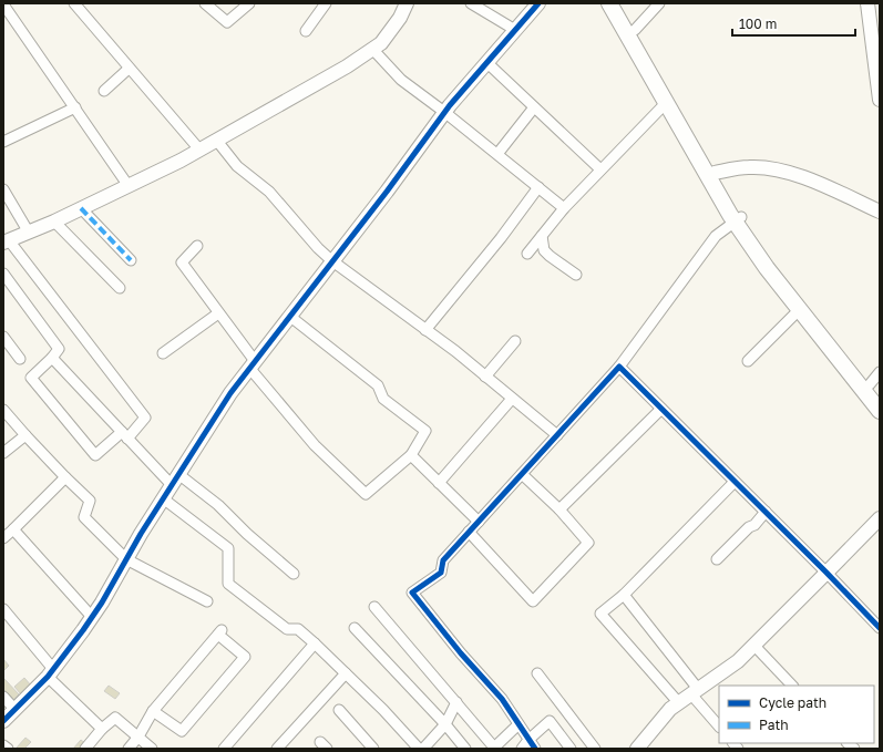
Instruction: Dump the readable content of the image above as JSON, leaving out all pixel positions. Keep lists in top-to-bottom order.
{
  "legend": ["Cycle path", "Path"],
  "scale_bar": "100 m"
}
